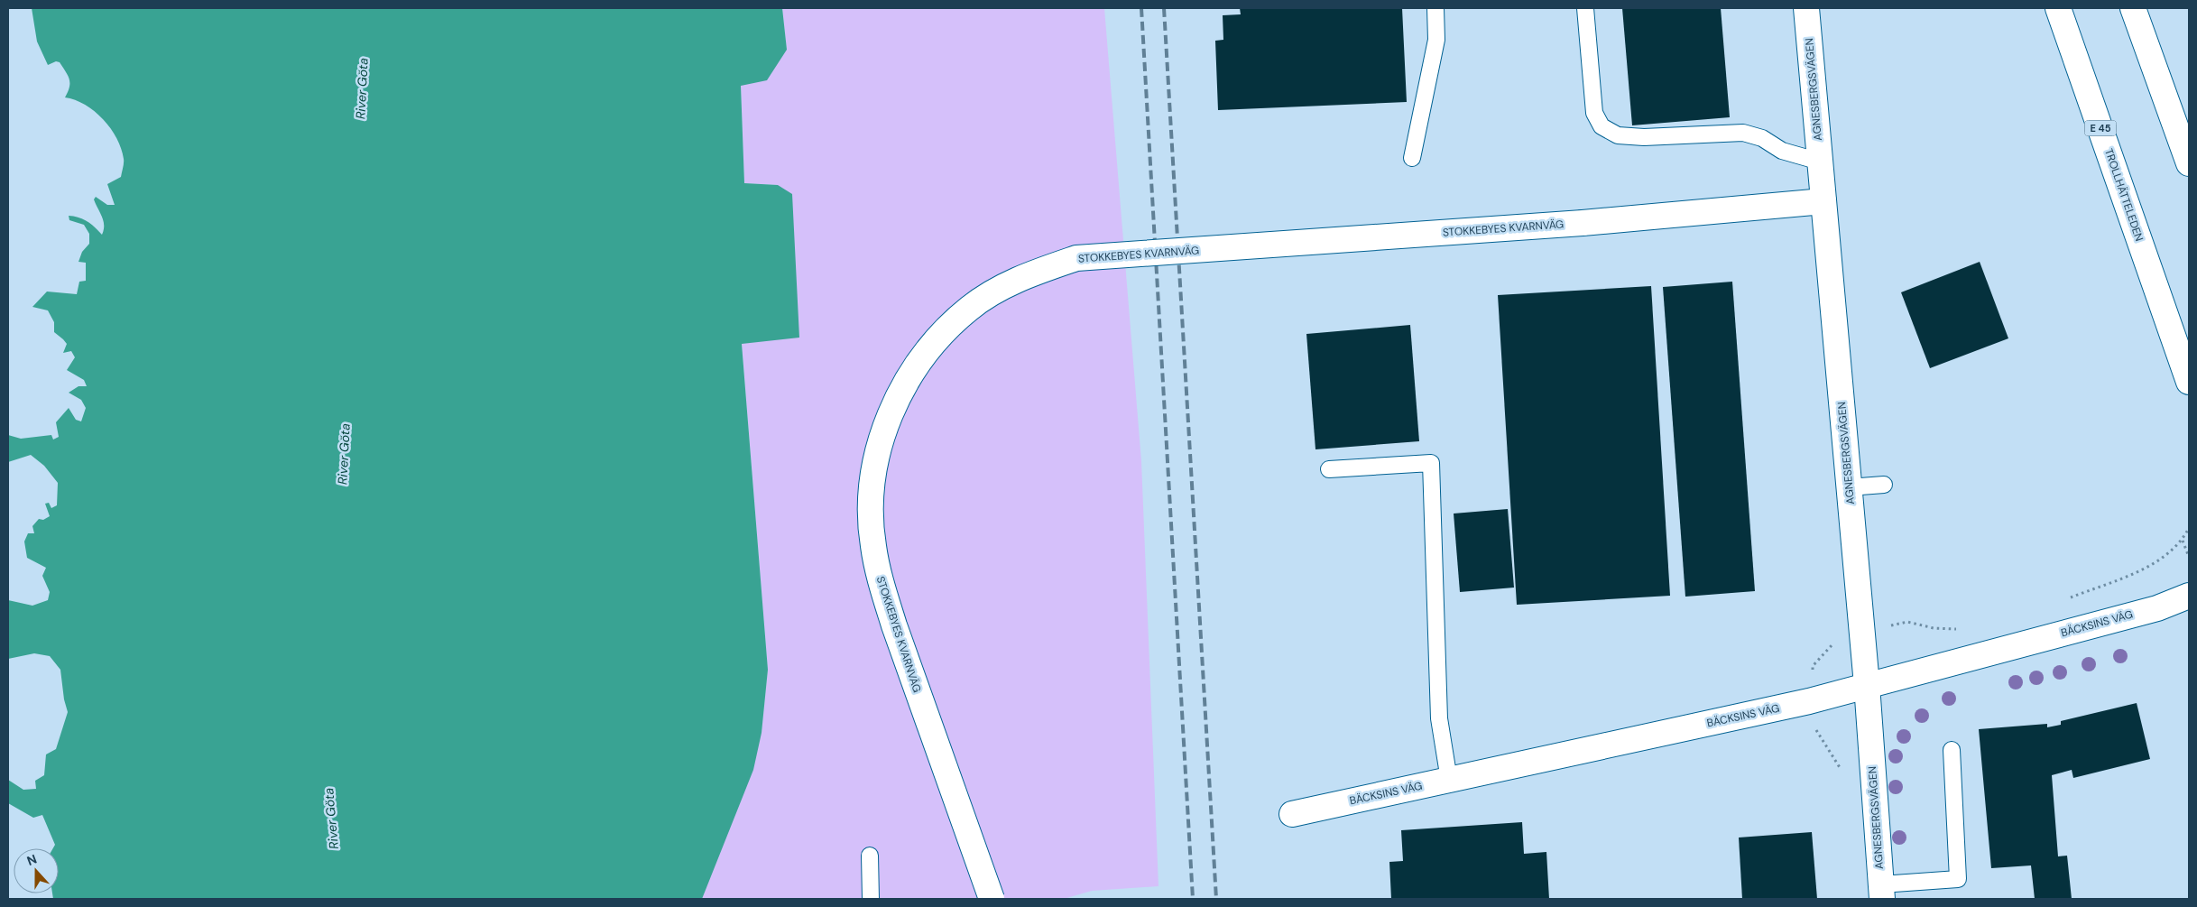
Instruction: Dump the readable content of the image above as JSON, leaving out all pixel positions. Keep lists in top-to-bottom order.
{
  "streets": {
    "main road": [
      "AGNESBERGSVÄGEN",
      "E 45",
      "TROLLHÄTTELEDEN",
      "STOKKEBYES KVARNVÄG",
      "BÄCKSINS VÄG"
    ]
  },
  "crossings": [
    ["AGNESBERGSVÄGEN", "STOKKEBYES KVARNVÄG"],
    ["AGNESBERGSVÄGEN", "BÄCKSINS VÄG"]
  ],
  "water": ["River Göta"],
  "north": "top"
}
